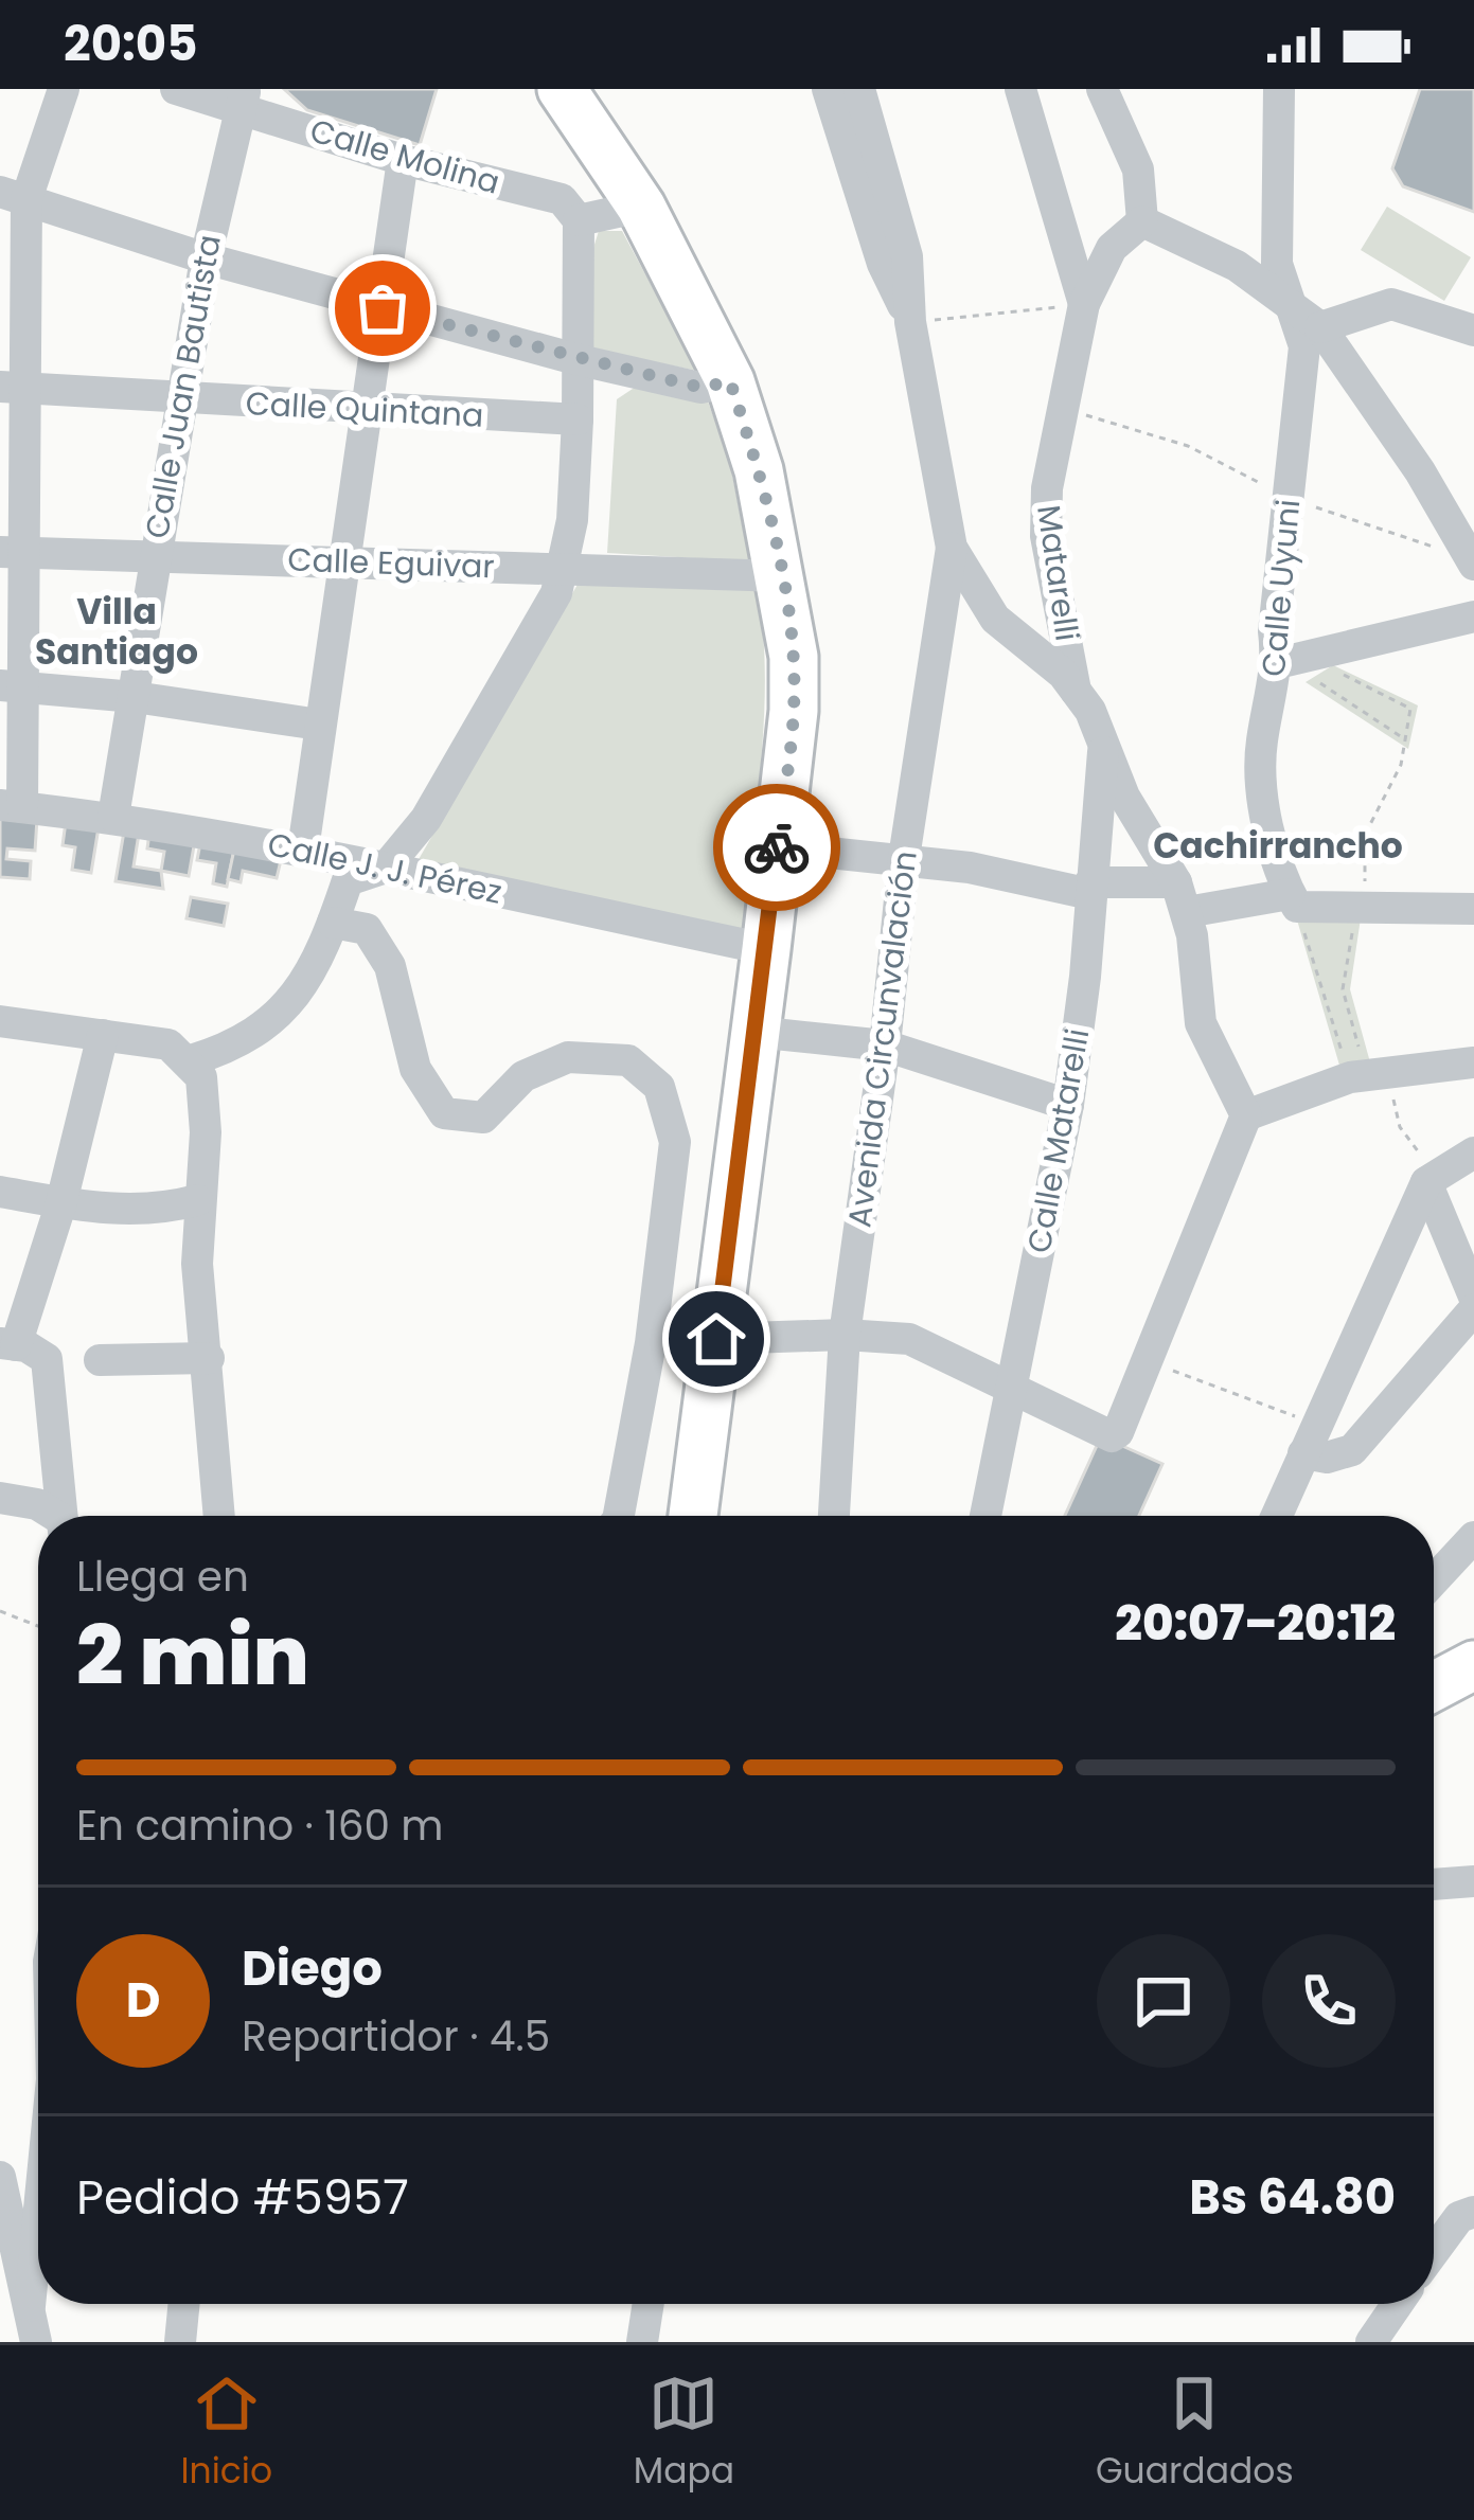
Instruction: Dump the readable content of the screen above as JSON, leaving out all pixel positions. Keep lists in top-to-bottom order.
{
  "streets": {
    "street": [
      "Calle Molina",
      "Calle Juan Bautista",
      "Calle Quintana",
      "Calle Eguivar",
      "Matarelli",
      "Calle Uyuni",
      "Calle J. J. Pérez",
      "Avenida Circunvalación",
      "Calle Matarelli"
    ]
  },
  "crossings": [
    ["Calle Molina", "Calle Juan Bautista"],
    ["Calle Juan Bautista", "Calle Quintana"],
    ["Calle Juan Bautista", "Calle Eguivar"],
    ["Calle Juan Bautista", "Calle J. J. Pérez"]
  ],
  "districts": ["Villa Santiago", "Cachirrancho"],
  "page": {
    "status": "20:05",
    "heading": ["2 min", "Llega en", "20:07–20:12"],
    "panel": [
      "Diego",
      "Repartidor · 4.5",
      "Pedido #5957",
      "Bs 64.80"
    ],
    "bar": "En camino · 160 m",
    "round": "D",
    "tabs": ["Inicio", "Mapa", "Guardados"]
  }
}
